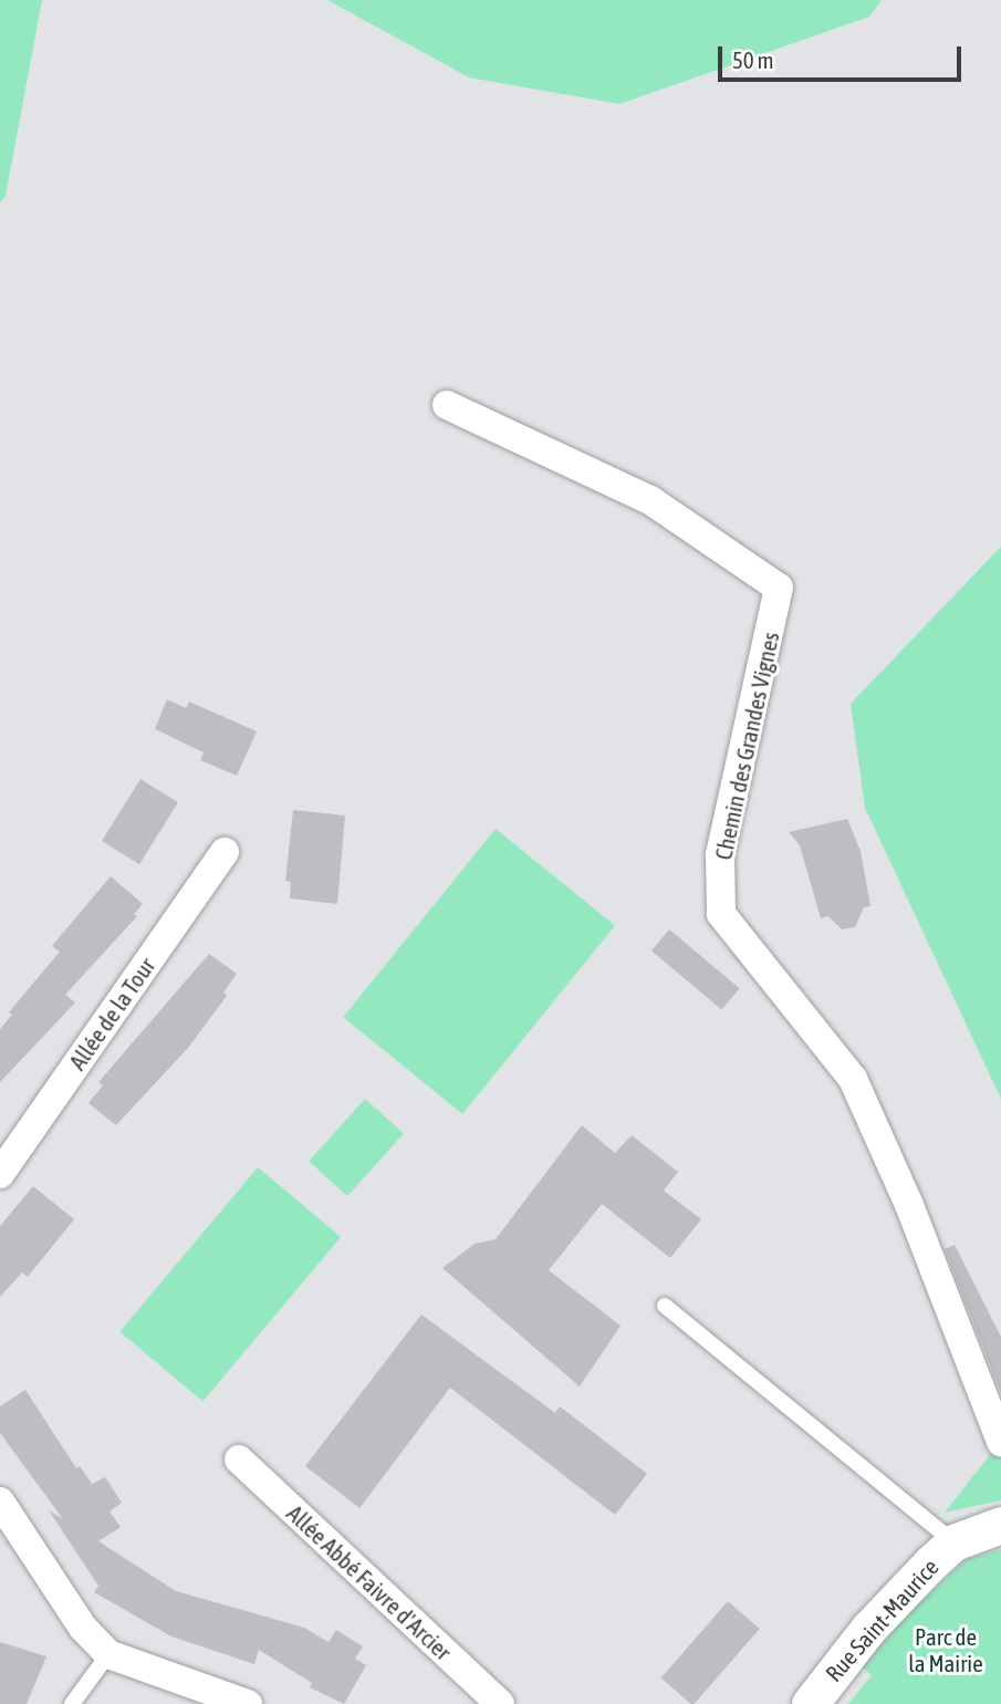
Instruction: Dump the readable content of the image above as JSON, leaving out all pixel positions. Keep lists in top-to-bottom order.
{
  "streets": {
    "street": [
      "Chemin des Grandes Vignes",
      "Allée de la Tour",
      "Allée Abbé Faivre d'Arcier",
      "Rue Saint-Maurice"
    ]
  },
  "parks": ["Parc de la Mairie"],
  "scale_bar": "50 m"
}
